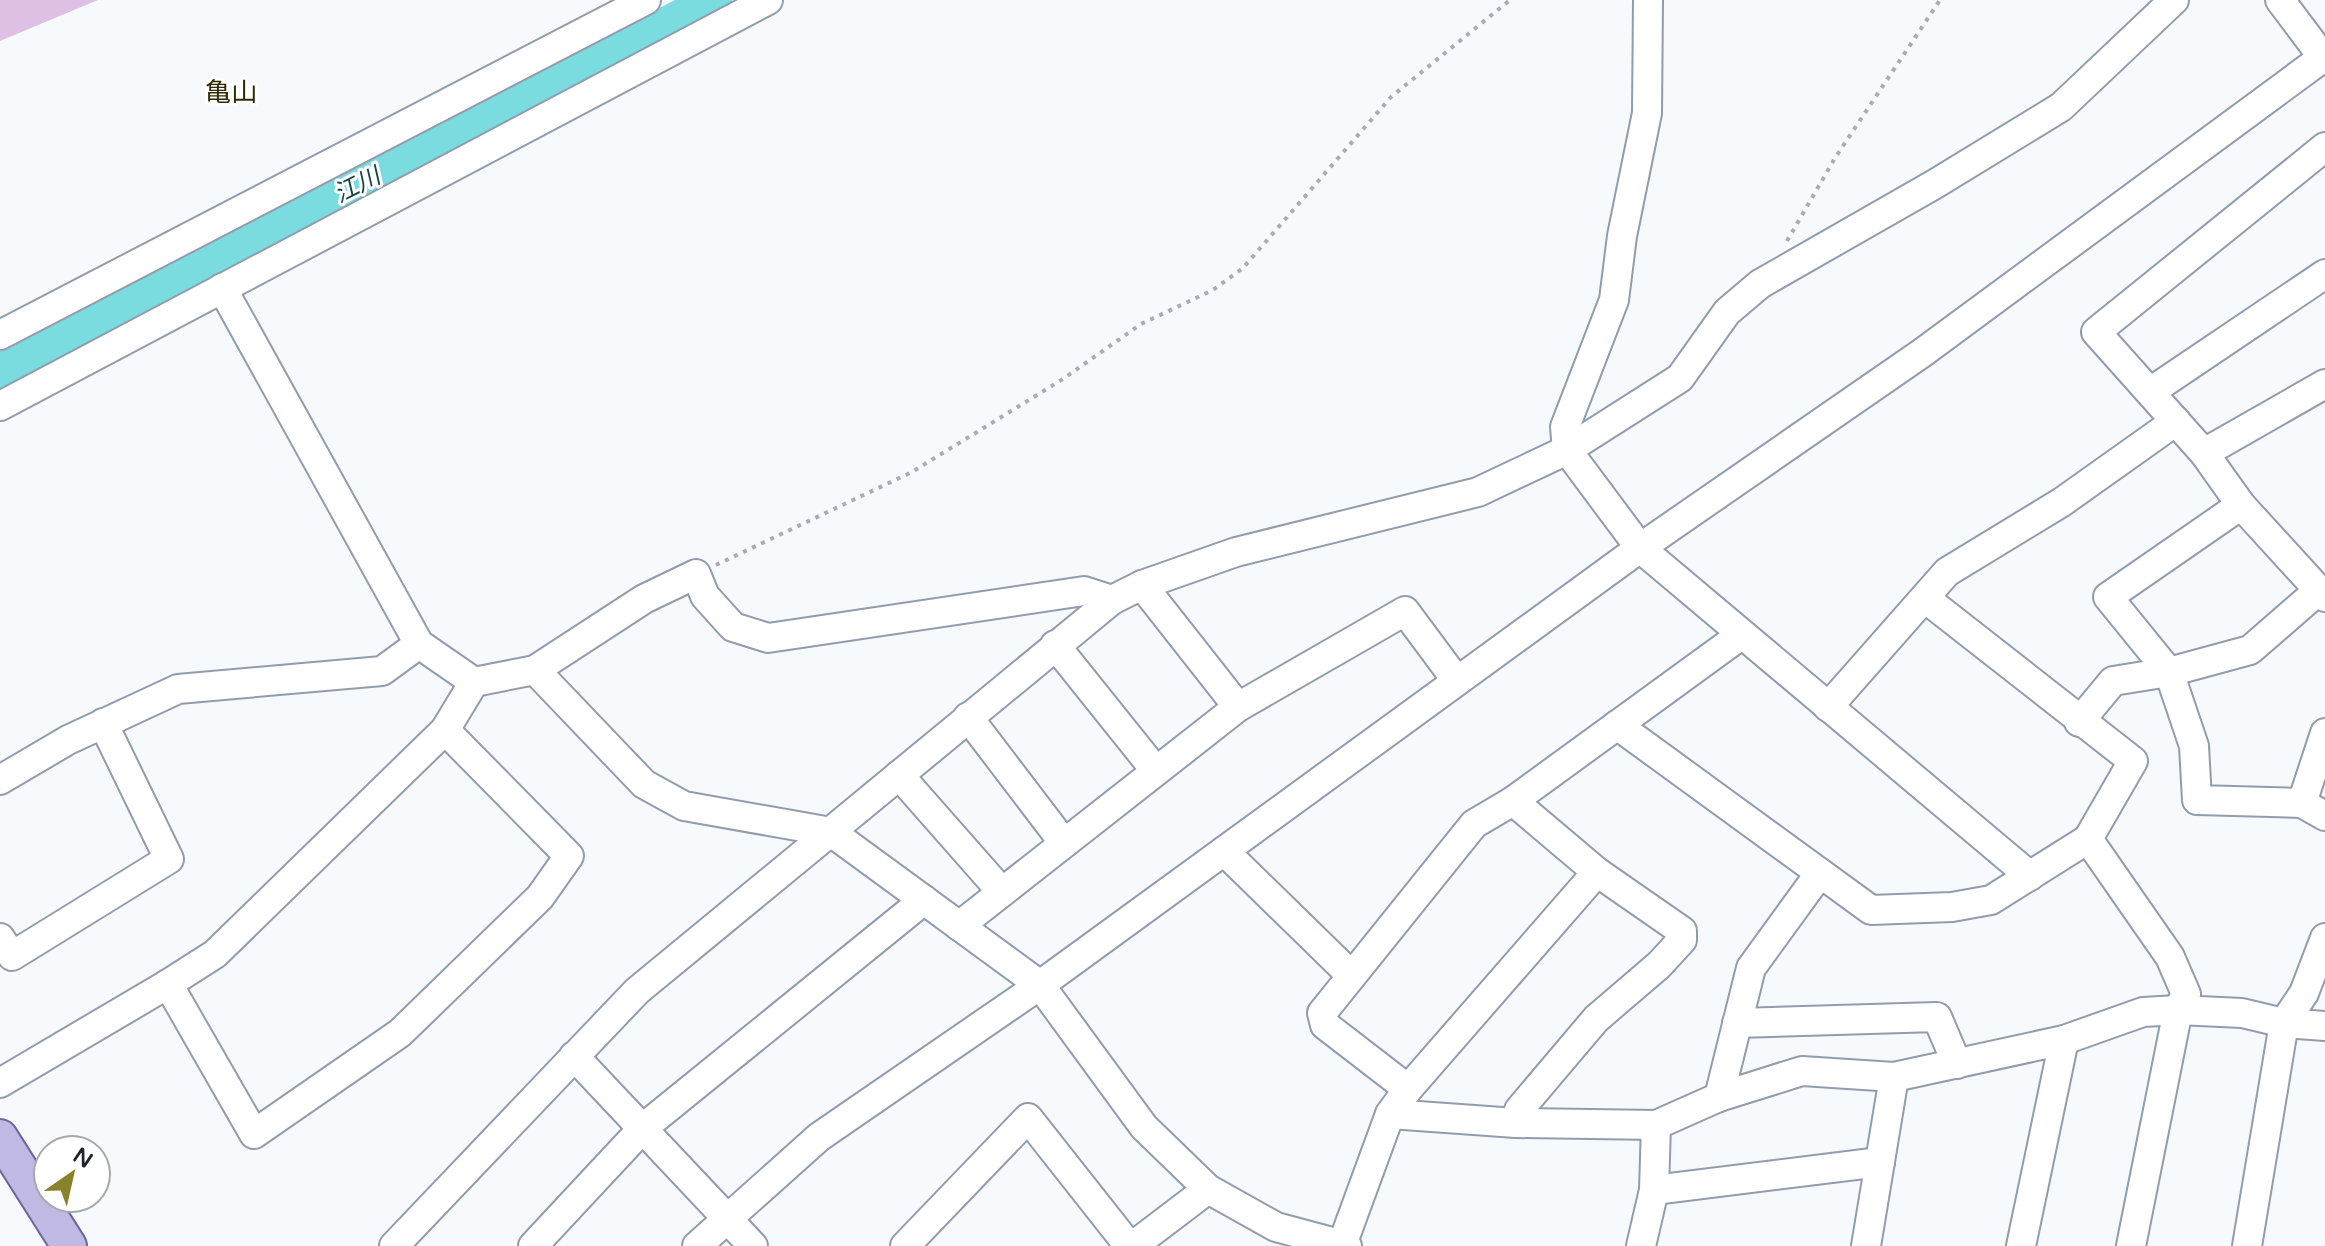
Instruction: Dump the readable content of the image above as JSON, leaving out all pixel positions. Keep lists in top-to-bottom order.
{
  "districts": ["亀山"],
  "water": ["江川"],
  "north": "top right"
}
